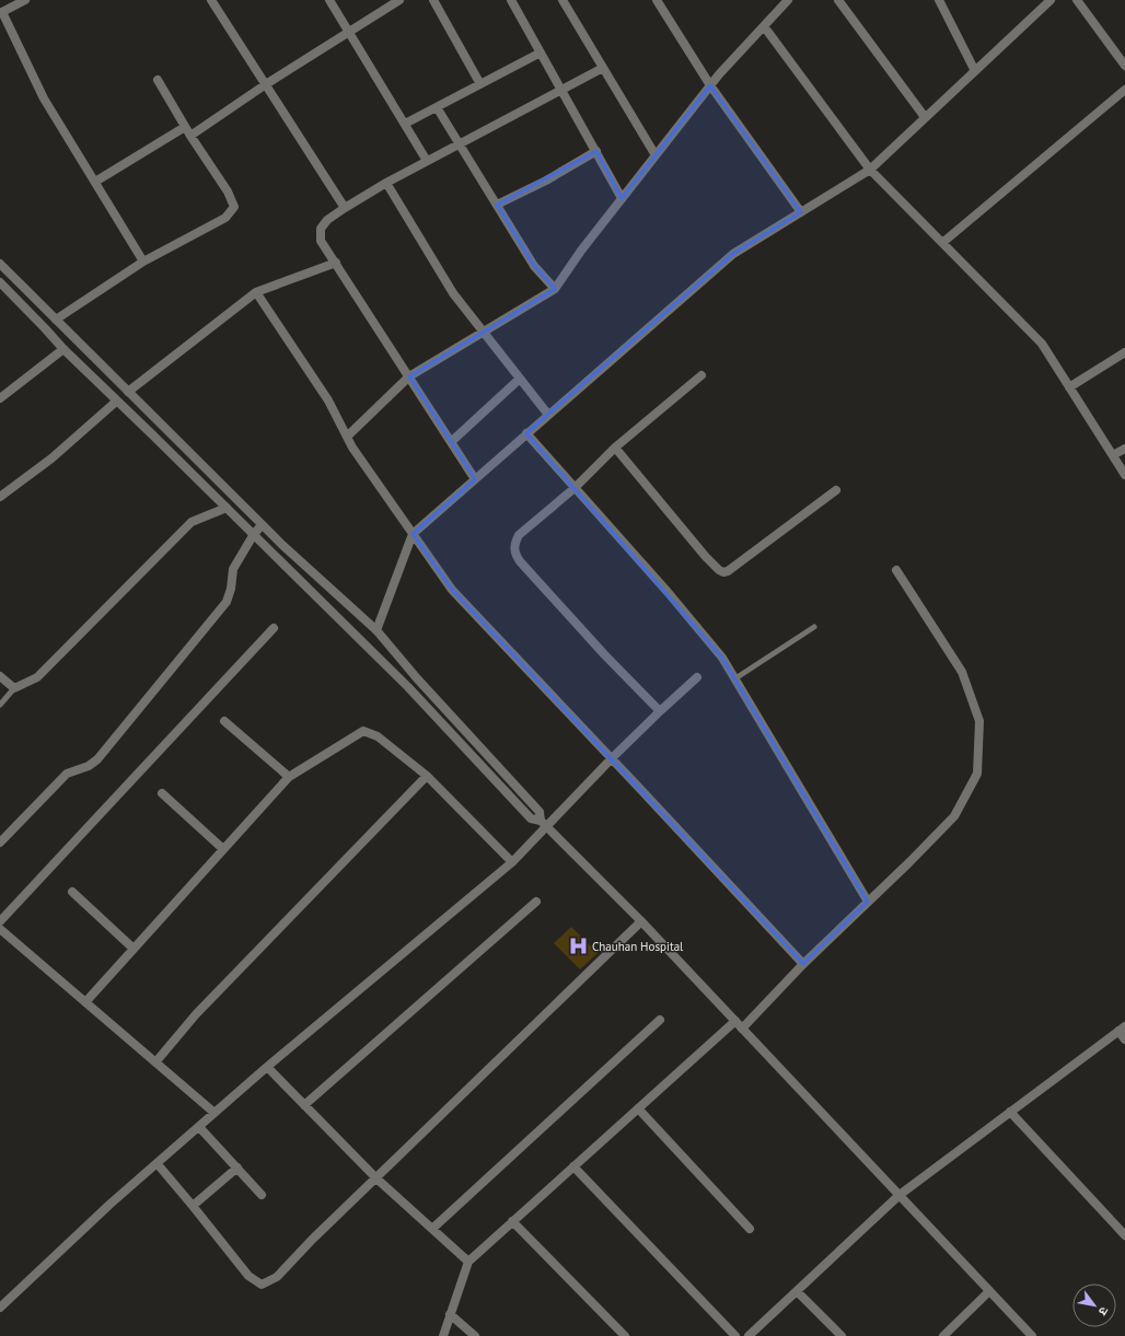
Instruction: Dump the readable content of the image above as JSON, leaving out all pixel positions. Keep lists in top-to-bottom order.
{
  "places": {
    "hospital": ["Chauhan Hospital"]
  },
  "north": "bottom right"
}
